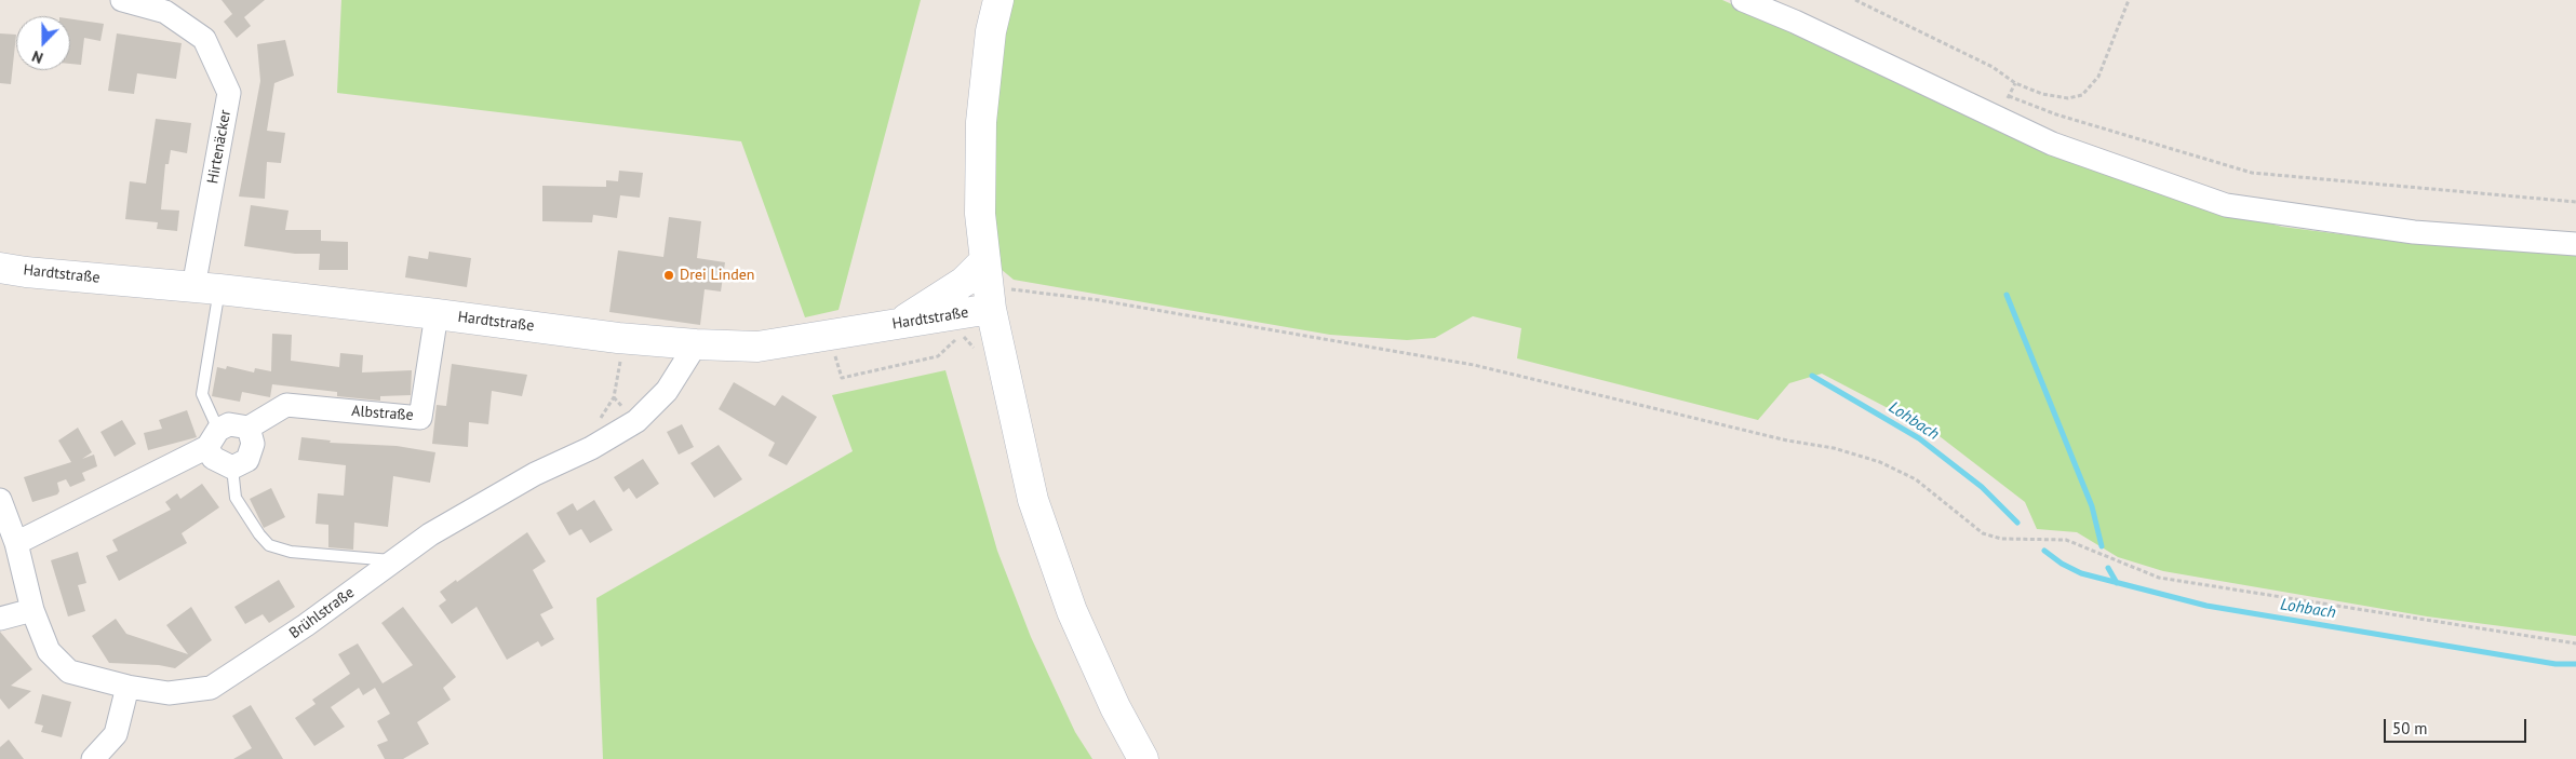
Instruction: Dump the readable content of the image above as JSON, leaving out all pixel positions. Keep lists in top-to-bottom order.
{
  "streets": {
    "street": [
      "Hirtenäcker",
      "Hardtstraße",
      "Albstraße",
      "Brühlstraße"
    ]
  },
  "crossings": [
    ["Hirtenäcker", "Hardtstraße"],
    ["Hardtstraße", "Albstraße"],
    ["Hardtstraße", "Brühlstraße"]
  ],
  "water": ["Lohbach"],
  "places": ["Drei Linden"],
  "scale_bar": "50 m",
  "north": "bottom"
}
